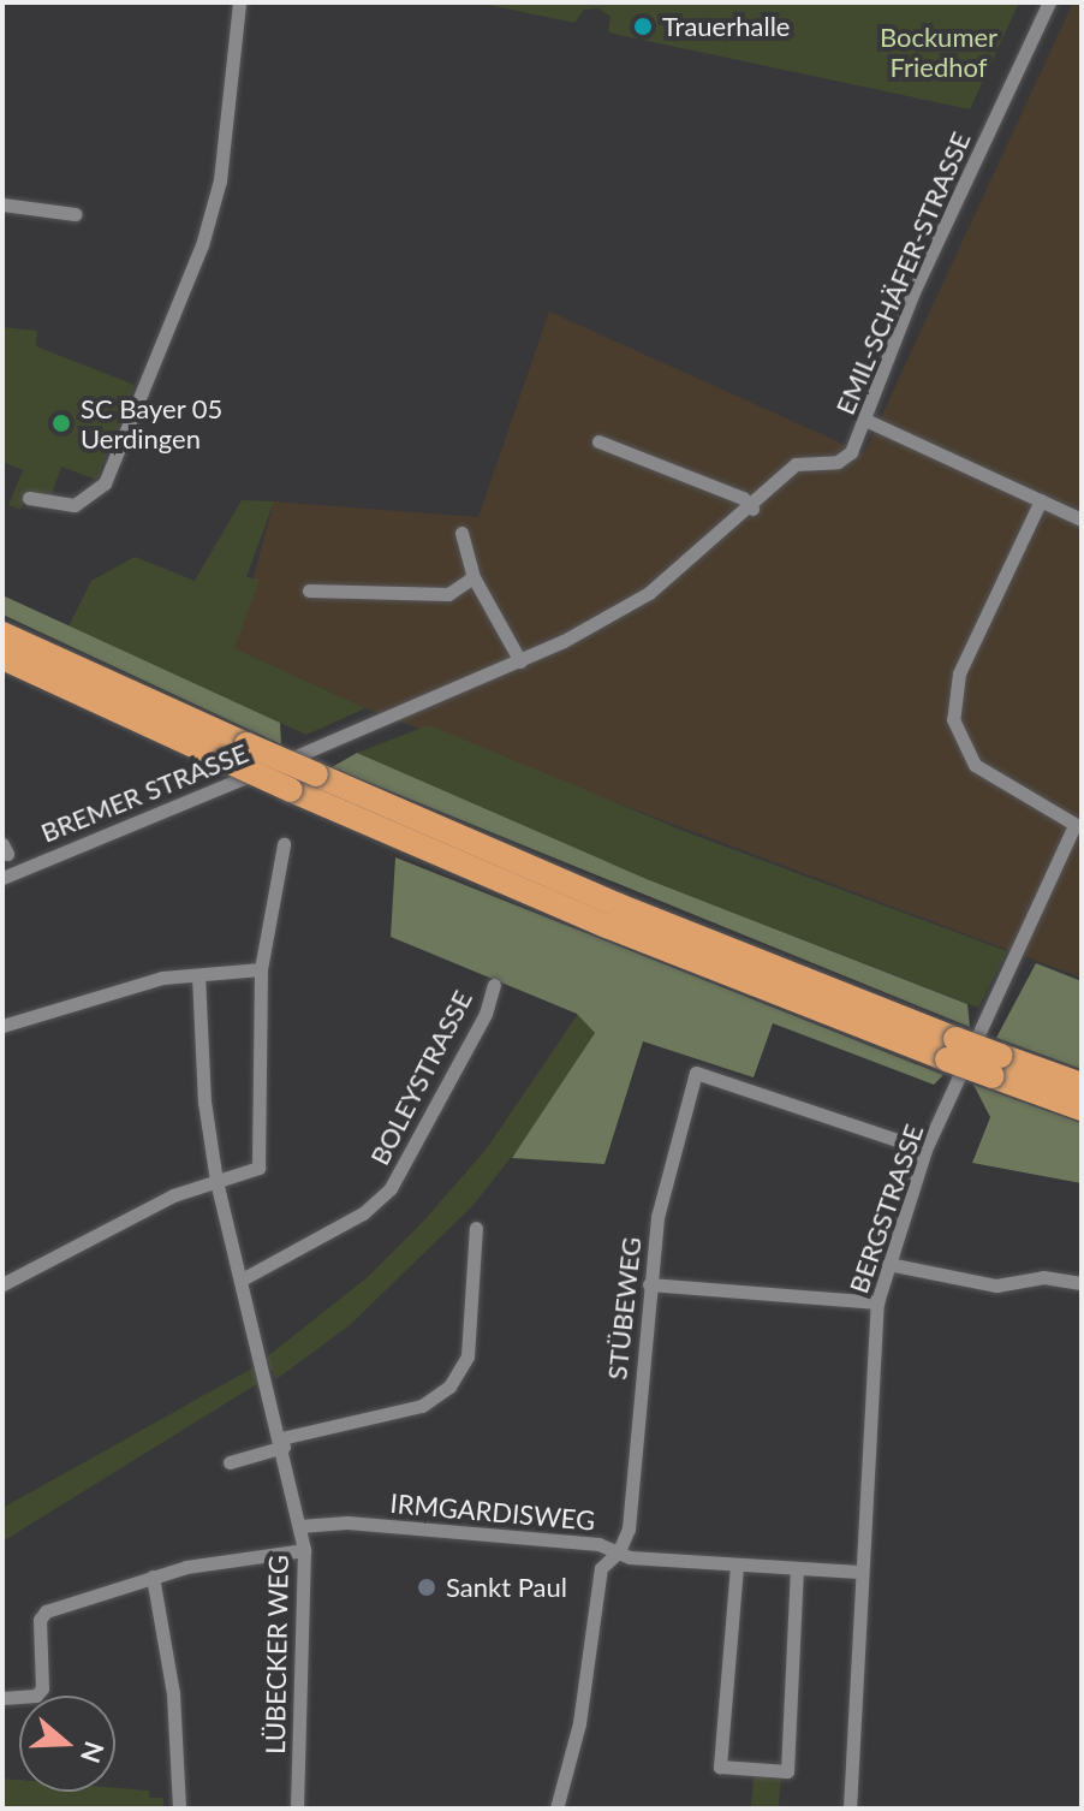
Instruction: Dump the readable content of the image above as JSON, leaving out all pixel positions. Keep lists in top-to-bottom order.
{
  "streets": {
    "street": [
      "EMIL-SCHÄFER-STRASSE",
      "BREMER STRASSE",
      "BOLEYSTRASSE",
      "BERGSTRASSE",
      "STÜBEWEG",
      "IRMGARDISWEG",
      "LÜBECKER WEG"
    ]
  },
  "crossings": [
    ["EMIL-SCHÄFER-STRASSE", "BREMER STRASSE"],
    ["BOLEYSTRASSE", "LÜBECKER WEG"],
    ["BERGSTRASSE", "STÜBEWEG"],
    ["BERGSTRASSE", "IRMGARDISWEG"],
    ["STÜBEWEG", "IRMGARDISWEG"],
    ["IRMGARDISWEG", "LÜBECKER WEG"]
  ],
  "parks": ["Bockumer Friedhof"],
  "places": ["Trauerhalle", "SC Bayer 05 Uerdingen", "Sankt Paul"],
  "north": "right"
}
